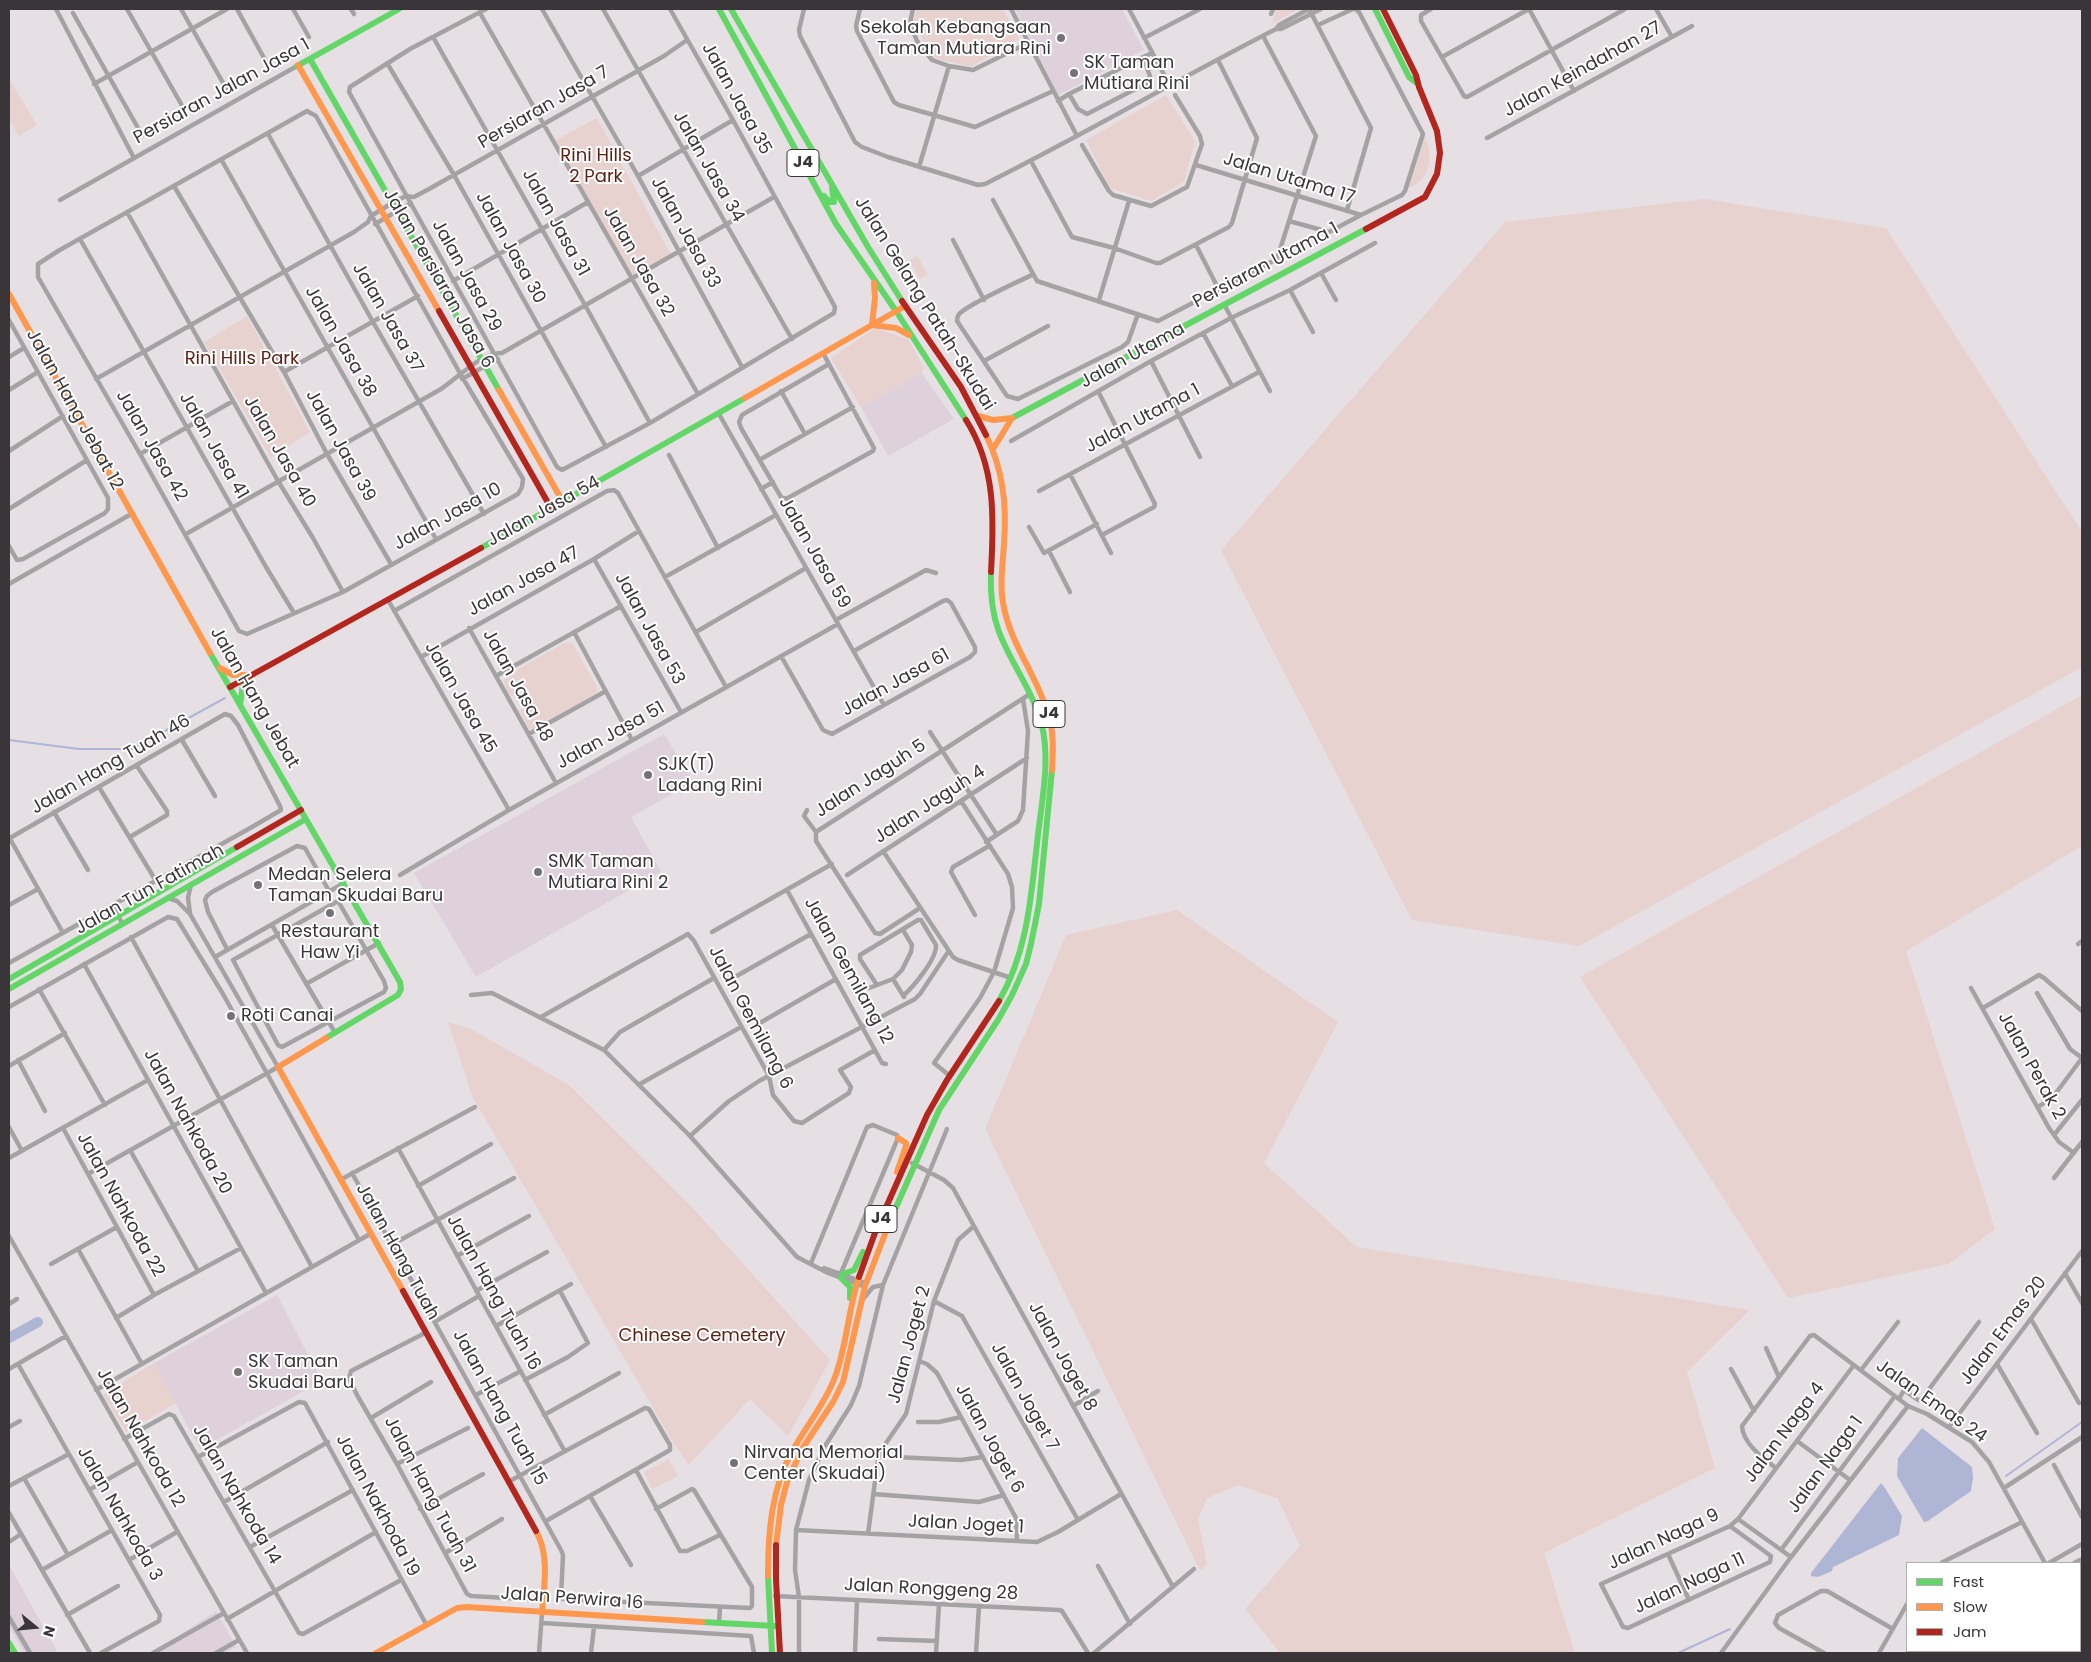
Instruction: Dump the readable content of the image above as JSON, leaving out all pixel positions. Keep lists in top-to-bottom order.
{
  "streets": {
    "street": [
      "Jalan Keindahan 27",
      "Persiaran Jalan Jasa 1",
      "Jalan Jasa 35",
      "Persiaran Jasa 7",
      "J4",
      "Jalan Jasa 34",
      "Jalan Utama 17",
      "Jalan Jasa 31",
      "Jalan Jasa 33",
      "Jalan Jasa 30",
      "Jalan Jasa 32",
      "Persiaran Utama 1",
      "Jalan Jasa 29",
      "Jalan Persiaran Jasa 6",
      "Jalan Gelang Patah-Skudai",
      "Jalan Jasa 37",
      "Jalan Jasa 38",
      "Jalan Utama",
      "Jalan Hang Jebat 12",
      "Jalan Utama 1",
      "Jalan Jasa 42",
      "Jalan Jasa 41",
      "Jalan Jasa 39",
      "Jalan Jasa 40",
      "Jalan Jasa 54",
      "Jalan Jasa 10",
      "Jalan Jasa 59",
      "Jalan Jasa 47",
      "Jalan Jasa 53",
      "Jalan Jasa 61",
      "Jalan Jasa 48",
      "Jalan Hang Jebat",
      "Jalan Jasa 45",
      "Jalan Jasa 51",
      "Jalan Hang Tuah 46",
      "Jalan Jaguh 5",
      "Jalan Jaguh 4",
      "Jalan Tun Fatimah",
      "Jalan Gemilang 12",
      "Jalan Gemilang 6",
      "Jalan Perak 2",
      "Jalan Nahkoda 20",
      "Jalan Nahkoda 22",
      "Jalan Hang Tuah",
      "Jalan Hang Tuah 16",
      "Jalan Emas 20",
      "Jalan Joget 2",
      "Jalan Joget 8",
      "Jalan Joget 7",
      "Jalan Emas 24",
      "Jalan Hang Tuah 15",
      "Jalan Naga 4",
      "Jalan Nahkoda 12",
      "Jalan Joget 6",
      "Jalan Naga 1",
      "Jalan Nahkoda 14",
      "Jalan Hang Tuah 31",
      "Jalan Nakhoda 19",
      "Jalan Nahkoda 3",
      "Jalan Joget 1",
      "Jalan Naga 9",
      "Jalan Naga 11",
      "Jalan Ronggeng 28",
      "Jalan Perwira 16"
    ]
  },
  "crossings": [
    ["Persiaran Jalan Jasa 1", "Jalan Persiaran Jasa 6"],
    ["Jalan Jasa 35", "Persiaran Jasa 7"],
    ["Jalan Jasa 35", "Jalan Jasa 34"],
    ["Persiaran Jasa 7", "Jalan Jasa 34"],
    ["Persiaran Jasa 7", "Jalan Jasa 31"],
    ["Persiaran Jasa 7", "Jalan Jasa 33"],
    ["Persiaran Jasa 7", "Jalan Jasa 30"],
    ["Persiaran Jasa 7", "Jalan Jasa 32"],
    ["J4", "Jalan Gelang Patah-Skudai"],
    ["J4", "Jalan Joget 8"],
    ["J4", "Jalan Ronggeng 28"],
    ["J4", "Jalan Perwira 16"],
    ["Jalan Jasa 30", "Jalan Jasa 29"],
    ["Jalan Gelang Patah-Skudai", "Jalan Jaguh 5"],
    ["Jalan Jasa 37", "Jalan Jasa 42"],
    ["Jalan Jasa 37", "Jalan Jasa 10"],
    ["Jalan Jasa 38", "Jalan Jasa 42"],
    ["Jalan Jasa 38", "Jalan Jasa 10"],
    ["Jalan Jasa 42", "Jalan Jasa 41"],
    ["Jalan Jasa 42", "Jalan Jasa 39"],
    ["Jalan Jasa 42", "Jalan Jasa 40"],
    ["Jalan Jasa 42", "Jalan Jasa 10"],
    ["Jalan Jasa 39", "Jalan Jasa 10"],
    ["Jalan Jasa 54", "Jalan Jasa 47"],
    ["Jalan Jasa 54", "Jalan Jasa 45"],
    ["Jalan Jasa 54", "Jalan Jasa 51"],
    ["Jalan Jasa 59", "Jalan Jasa 61"],
    ["Jalan Jasa 59", "Jalan Jasa 51"],
    ["Jalan Jasa 47", "Jalan Jasa 53"],
    ["Jalan Jasa 47", "Jalan Jasa 48"],
    ["Jalan Jasa 47", "Jalan Jasa 45"],
    ["Jalan Jasa 53", "Jalan Jasa 51"],
    ["Jalan Jasa 61", "Jalan Jasa 51"],
    ["Jalan Jasa 48", "Jalan Jasa 51"],
    ["Jalan Hang Jebat", "Jalan Tun Fatimah"],
    ["Jalan Hang Jebat", "Jalan Hang Tuah"],
    ["Jalan Jasa 45", "Jalan Jasa 51"],
    ["Jalan Tun Fatimah", "Jalan Hang Tuah"],
    ["Jalan Gemilang 12", "Jalan Gemilang 6"],
    ["Jalan Hang Tuah", "Jalan Hang Tuah 31"],
    ["Jalan Hang Tuah", "Jalan Perwira 16"],
    ["Jalan Emas 20", "Jalan Emas 24"],
    ["Jalan Joget 2", "Jalan Joget 8"],
    ["Jalan Joget 2", "Jalan Joget 7"],
    ["Jalan Joget 2", "Jalan Joget 6"],
    ["Jalan Joget 2", "Jalan Joget 1"],
    ["Jalan Joget 8", "Jalan Joget 1"],
    ["Jalan Joget 7", "Jalan Joget 1"],
    ["Jalan Emas 24", "Jalan Naga 4"],
    ["Jalan Emas 24", "Jalan Naga 1"],
    ["Jalan Naga 4", "Jalan Naga 9"],
    ["Jalan Nahkoda 12", "Jalan Nahkoda 14"],
    ["Jalan Joget 6", "Jalan Joget 1"],
    ["Jalan Nahkoda 14", "Jalan Nakhoda 19"],
    ["Jalan Nakhoda 19", "Jalan Perwira 16"],
    ["Jalan Naga 9", "Jalan Naga 11"]
  ],
  "parks": ["Rini Hills 2 Park", "Rini Hills Park", "Chinese Cemetery"],
  "places": [
    "Sekolah Kebangsaan Taman Mutiara Rini",
    "SK Taman Mutiara Rini",
    "SJK(T) Ladang Rini",
    "SMK Taman Mutiara Rini 2",
    "Medan Selera Taman Skudai Baru",
    "Restaurant Haw Yi",
    "Roti Canai",
    "SK Taman Skudai Baru",
    "Nirvana Memorial Center (Skudai)"
  ],
  "legend": ["Fast", "Slow", "Jam"],
  "north": "right"
}
